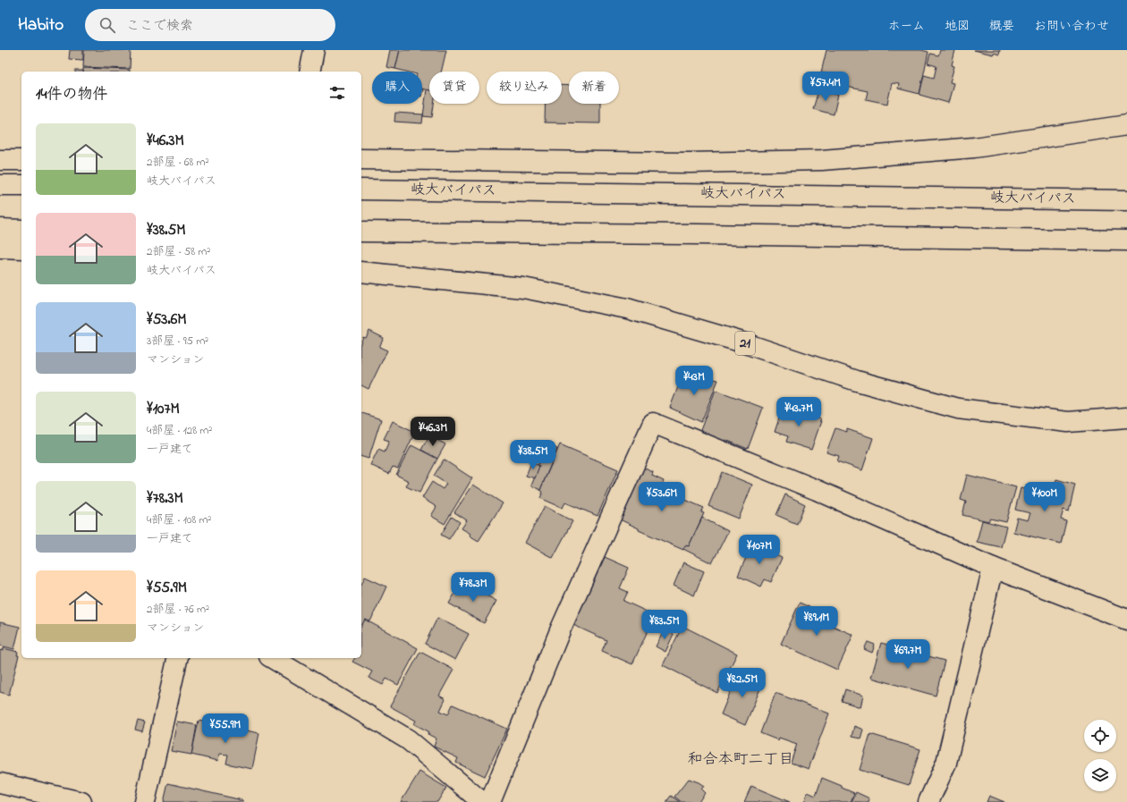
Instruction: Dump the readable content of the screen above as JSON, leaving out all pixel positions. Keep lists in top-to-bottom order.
{
  "streets": {
    "main road": ["岐大バイパス", "21"]
  },
  "districts": ["和合本町二丁目"],
  "page": {
    "header": "Habito",
    "search": "ここで検索",
    "nav": [
      "ホーム",
      "地図",
      "概要",
      "お問い合わせ"
    ],
    "price": [
      "¥57.4M",
      "¥43M",
      "¥43.7M",
      "¥46.3M",
      "¥38.5M",
      "¥53.6M",
      "¥100M",
      "¥107M",
      "¥78.3M",
      "¥89.1M",
      "¥83.5M",
      "¥69.7M",
      "¥82.5M",
      "¥55.9M"
    ],
    "chip": [
      "購入",
      "賃貸",
      "絞り込み",
      "新着"
    ],
    "heading": "14件の物件",
    "list": [
      {
        "name": "¥46.3M",
        "note": "2部屋 · 68 m² · 岐大バイパス"
      },
      {
        "name": "¥38.5M",
        "note": "2部屋 · 58 m² · 岐大バイパス"
      },
      {
        "name": "¥53.6M",
        "note": "3部屋 · 95 m² · マンション"
      },
      {
        "name": "¥107M",
        "note": "4部屋 · 128 m² · 一戸建て"
      },
      {
        "name": "¥78.3M",
        "note": "4部屋 · 108 m² · 一戸建て"
      },
      {
        "name": "¥55.9M",
        "note": "2部屋 · 76 m² · マンション"
      }
    ]
  }
}
